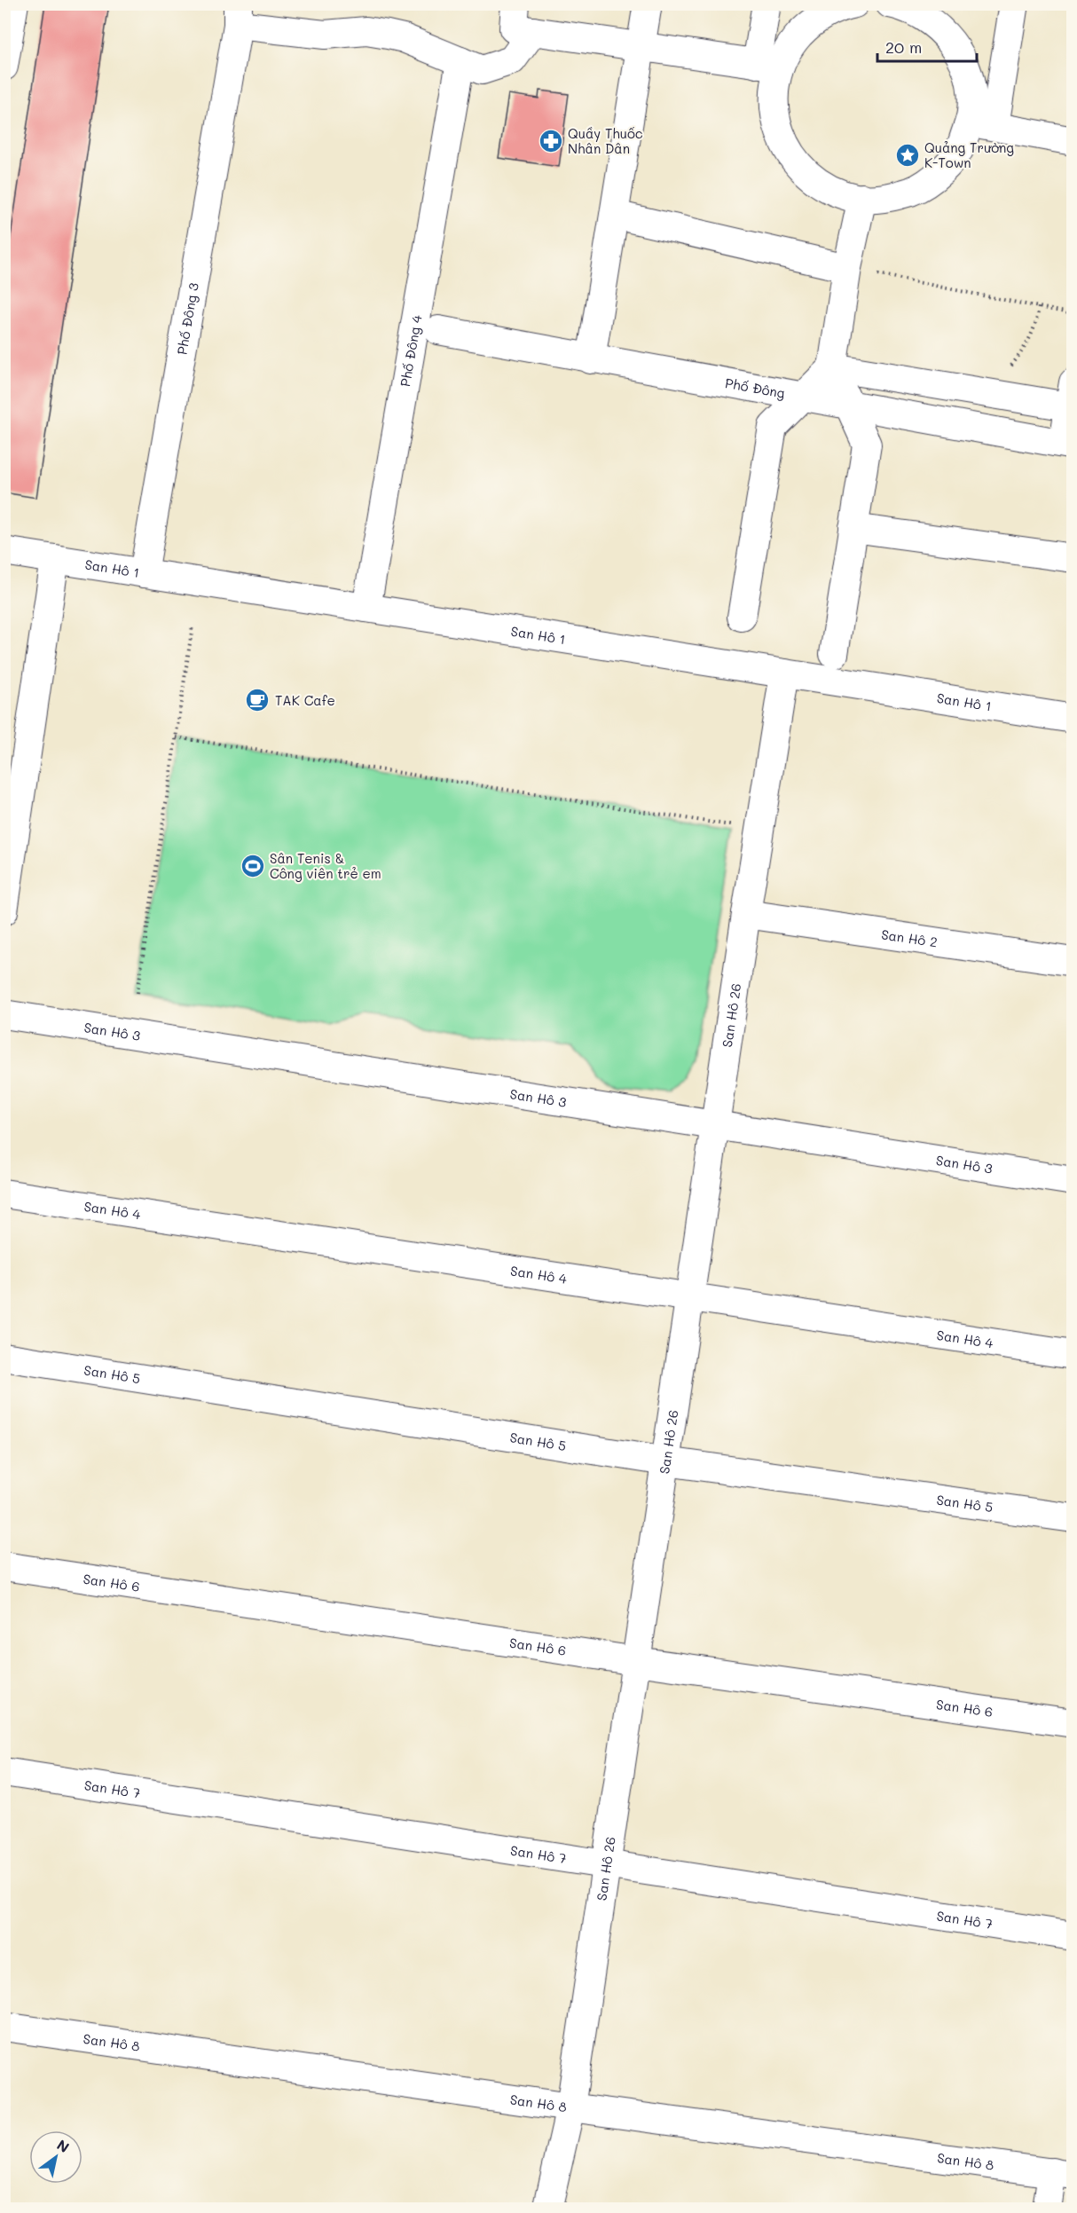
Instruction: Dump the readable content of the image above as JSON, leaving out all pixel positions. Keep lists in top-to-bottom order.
{
  "streets": {
    "street": [
      "Phố Đông 3",
      "Phố Đông 4",
      "Phố Đông",
      "San Hô 1",
      "San Hô 2",
      "San Hô 26",
      "San Hô 3",
      "San Hô 4",
      "San Hô 5",
      "San Hô 6",
      "San Hô 7",
      "San Hô 8"
    ]
  },
  "crossings": [
    ["Phố Đông 3", "San Hô 1"],
    ["Phố Đông 4", "San Hô 1"],
    ["San Hô 1", "San Hô 26"],
    ["San Hô 2", "San Hô 26"],
    ["San Hô 26", "San Hô 3"],
    ["San Hô 26", "San Hô 4"],
    ["San Hô 26", "San Hô 5"],
    ["San Hô 26", "San Hô 6"],
    ["San Hô 26", "San Hô 7"],
    ["San Hô 26", "San Hô 8"]
  ],
  "places": {
    "pharmacy": ["Quầy Thuốc Nhân Dân"],
    "place": ["Quảng Trường K-Town"],
    "cafe": ["TAK Cafe"],
    "sports": ["Sân Tenis & Công viên trẻ em"]
  },
  "scale_bar": "20 m",
  "north": "top right"
}
